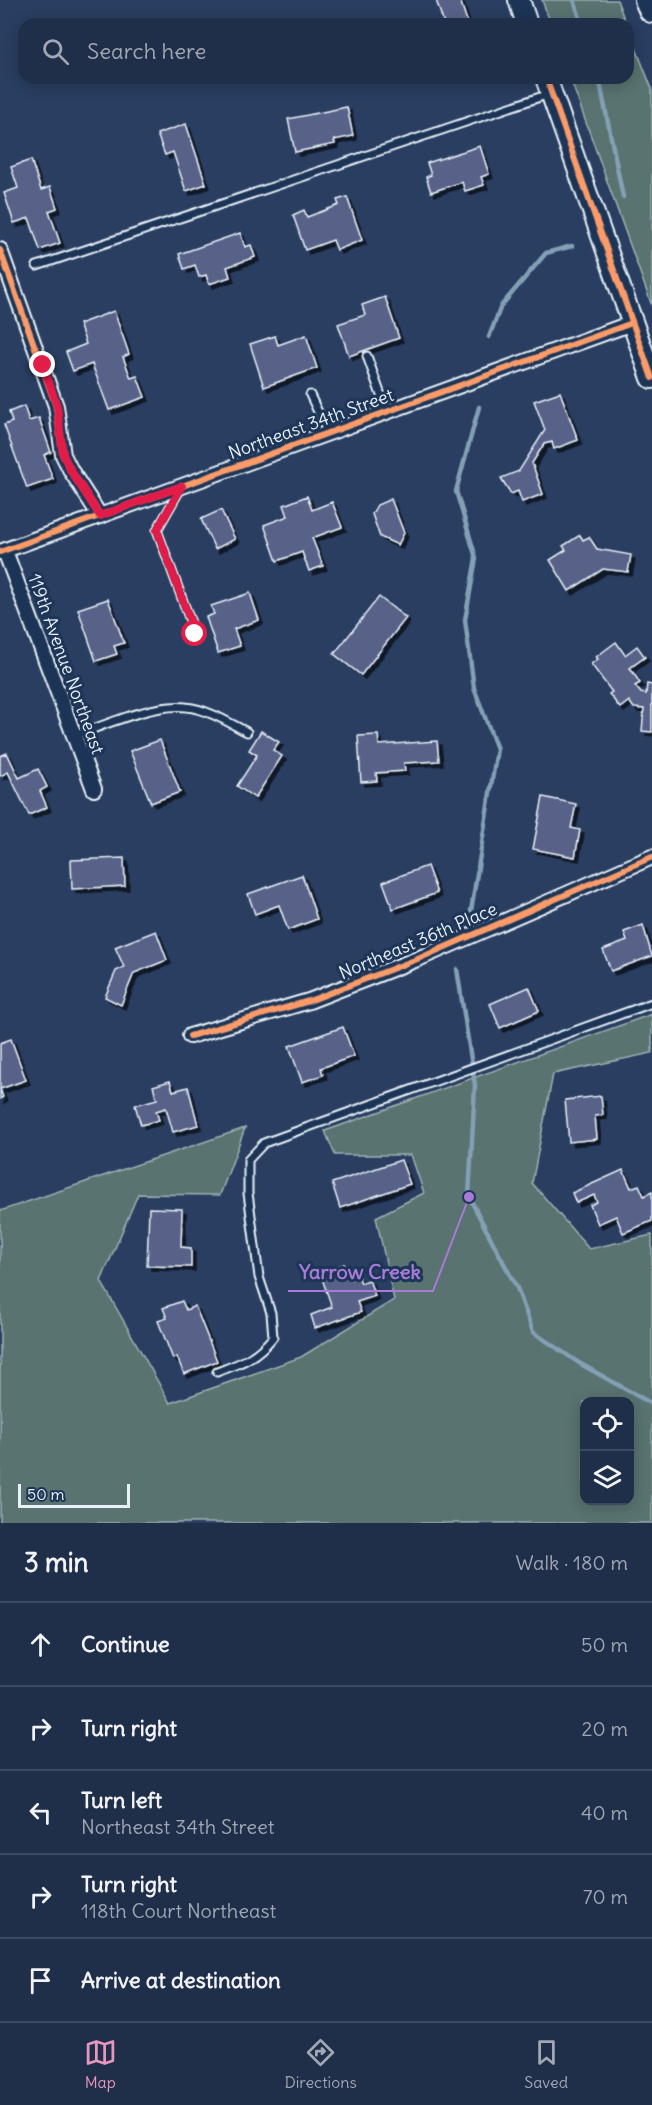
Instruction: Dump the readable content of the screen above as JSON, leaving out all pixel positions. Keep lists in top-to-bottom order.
{
  "streets": {
    "street": ["Northeast 34th Street", "119th Avenue Northeast", "Northeast 36th Place"]
  },
  "crossings": [
    ["Northeast 34th Street", "119th Avenue Northeast"]
  ],
  "places": ["Yarrow Creek"],
  "scale_bar": "50 m",
  "page": {
    "search": "Search here",
    "scale": "50 m",
    "heading": ["3 min", "Walk · 180 m"],
    "list": [
      ["Continue", "50 m"],
      ["Turn right", "20 m"],
      ["Turn left", "Northeast 34th Street", "40 m"],
      ["Turn right", "118th Court Northeast", "70 m"],
      "Arrive at destination"
    ],
    "nav": ["Map", "Directions", "Saved"]
  }
}
